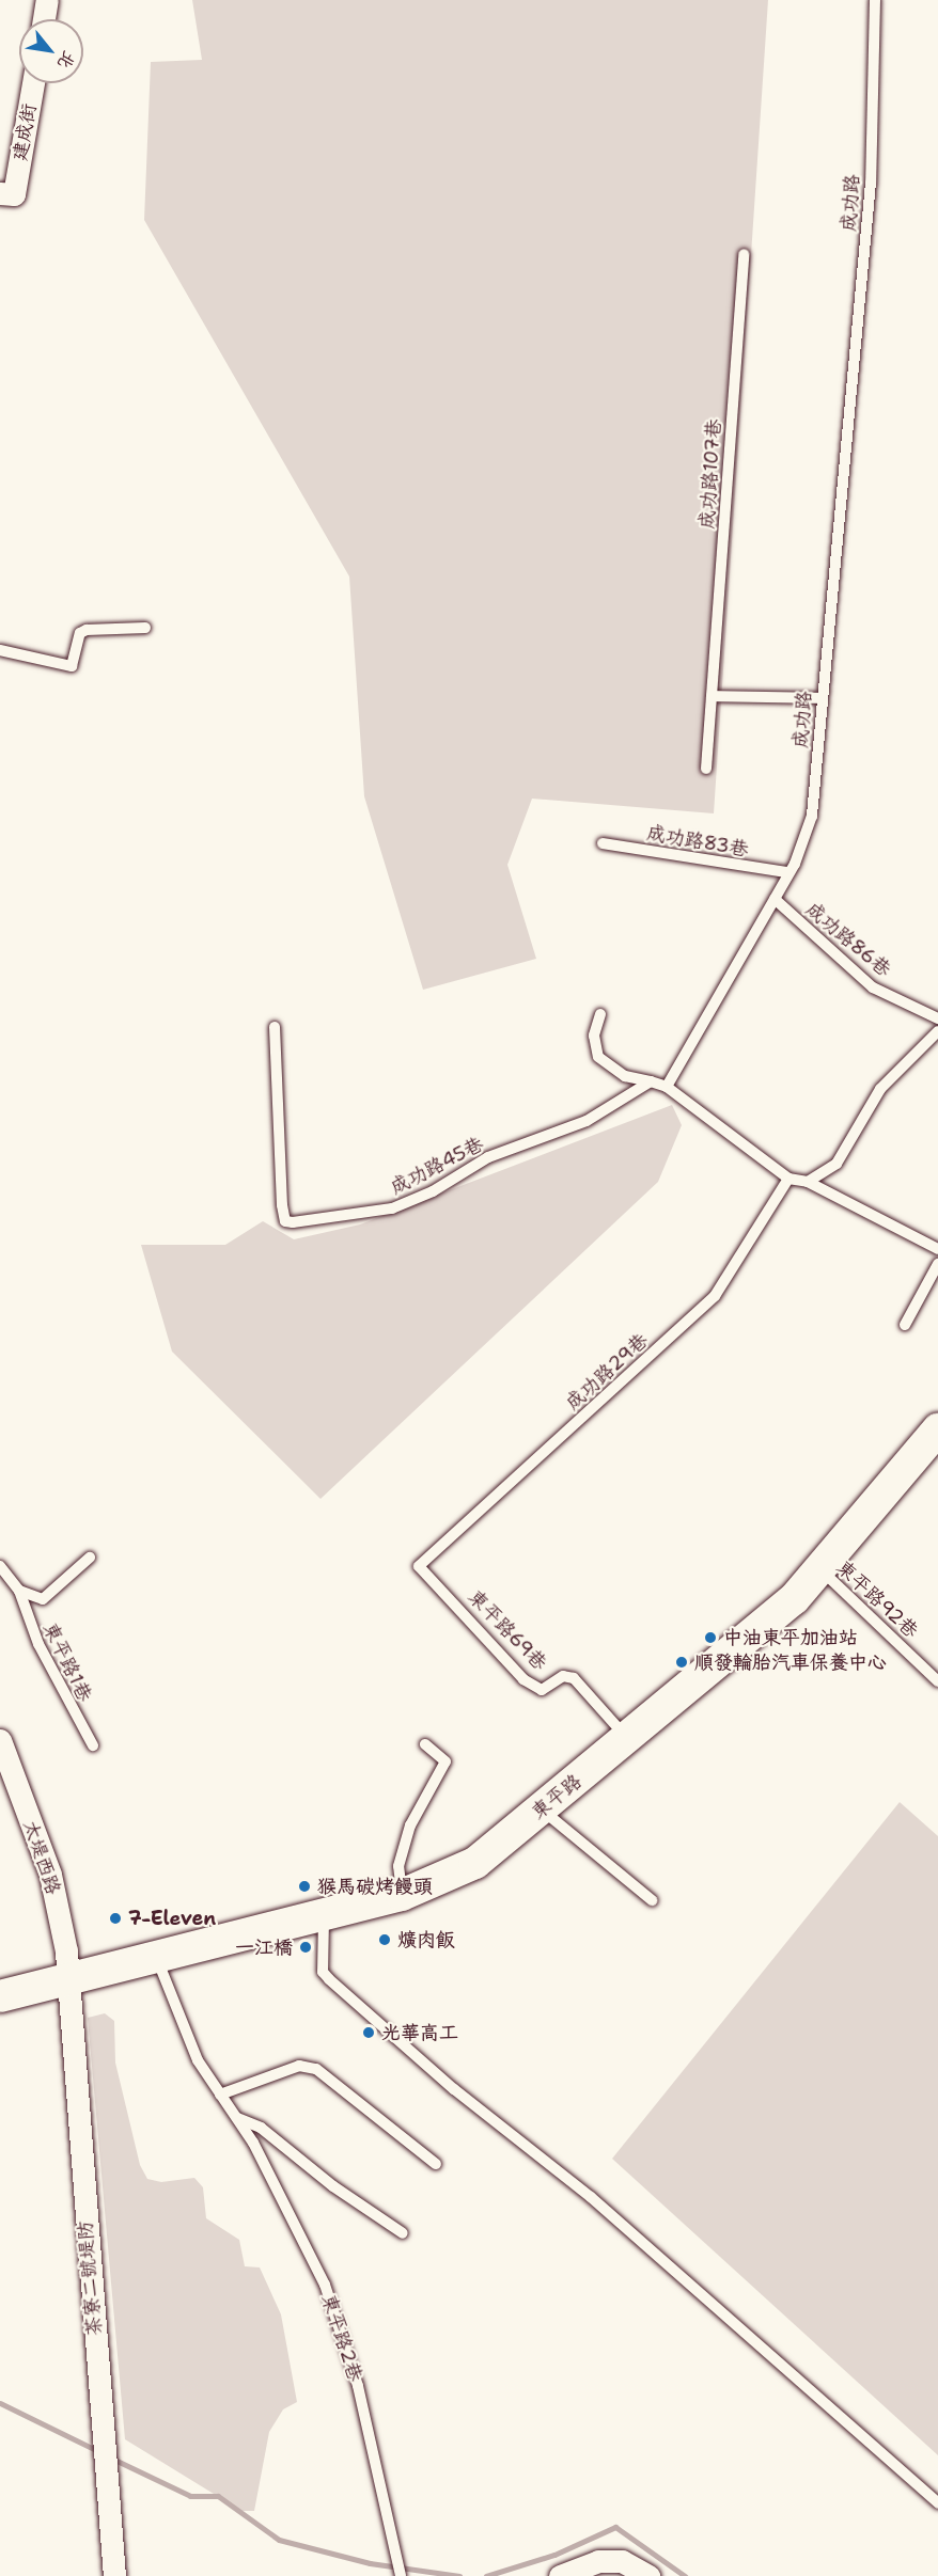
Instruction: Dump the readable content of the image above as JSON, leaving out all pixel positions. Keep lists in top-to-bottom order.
{
  "streets": {
    "main road": ["東平路"],
    "street": ["建成街", "太堤西路", "茶寮二號堤防"],
    "lane": [
      "成功路",
      "成功路107巷",
      "成功路83巷",
      "成功路86巷",
      "成功路45巷",
      "成功路29巷",
      "東平路92巷",
      "東平路69巷",
      "東平路1巷",
      "東平路2巷"
    ]
  },
  "crossings": [
    ["成功路", "成功路83巷"],
    ["成功路", "成功路86巷"],
    ["成功路29巷", "東平路69巷"],
    ["東平路92巷", "東平路"],
    ["東平路69巷", "東平路"],
    ["東平路", "太堤西路"],
    ["東平路", "茶寮二號堤防"],
    ["東平路", "東平路2巷"],
    ["太堤西路", "茶寮二號堤防"]
  ],
  "places": [
    "中油東平加油站",
    "順發輪胎汽車保養中心",
    "猴馬碳烤饅頭",
    "7-Eleven",
    "爌肉飯",
    "一江橋",
    "光華高工"
  ],
  "north": "bottom right"
}
